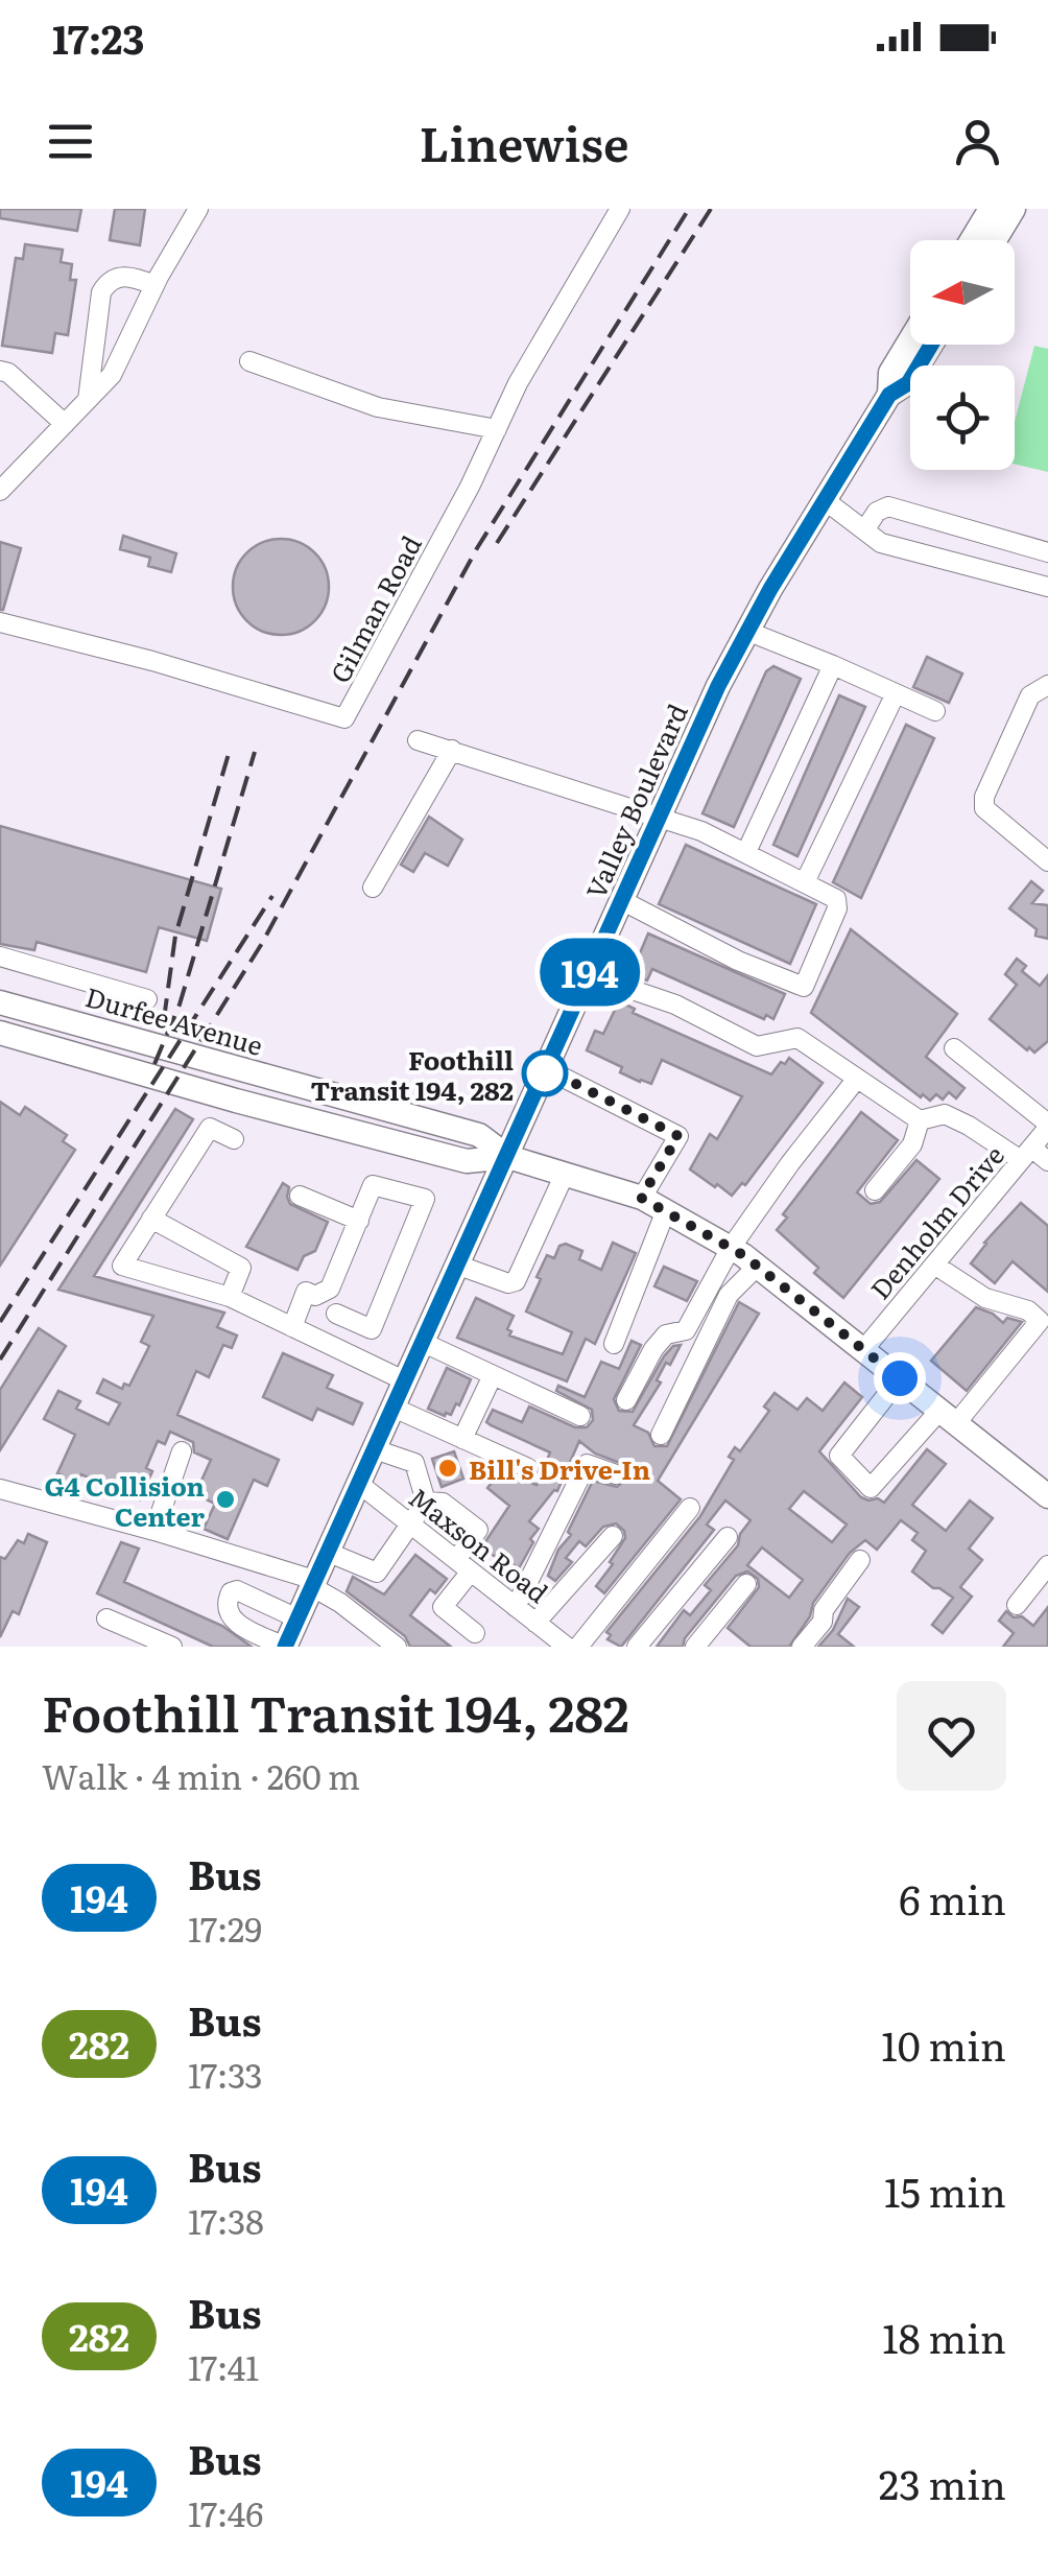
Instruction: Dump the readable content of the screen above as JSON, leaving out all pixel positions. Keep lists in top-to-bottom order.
{
  "streets": {
    "main road": ["Valley Boulevard", "Durfee Avenue"],
    "street": ["Gilman Road", "Denholm Drive", "Maxson Road"]
  },
  "crossings": [
    ["Valley Boulevard", "Durfee Avenue"],
    ["Valley Boulevard", "Maxson Road"],
    ["Durfee Avenue", "Denholm Drive"]
  ],
  "places": ["Foothill Transit 194, 282", "Bill's Drive-In", "G4 Collision Center"],
  "lines": ["bus line 194"],
  "north": "left",
  "page": {
    "status": "17:23",
    "header": "Linewise",
    "on_map": "194",
    "heading": ["Foothill Transit 194, 282", "Walk · 4 min · 260 m"],
    "list": [
      {
        "mark": "194",
        "name": "Bus",
        "note": "17:29",
        "value": "6 min"
      },
      {
        "mark": "282",
        "name": "Bus",
        "note": "17:33",
        "value": "10 min"
      },
      {
        "mark": "194",
        "name": "Bus",
        "note": "17:38",
        "value": "15 min"
      },
      {
        "mark": "282",
        "name": "Bus",
        "note": "17:41",
        "value": "18 min"
      },
      {
        "mark": "194",
        "name": "Bus",
        "note": "17:46",
        "value": "23 min"
      }
    ]
  }
}
